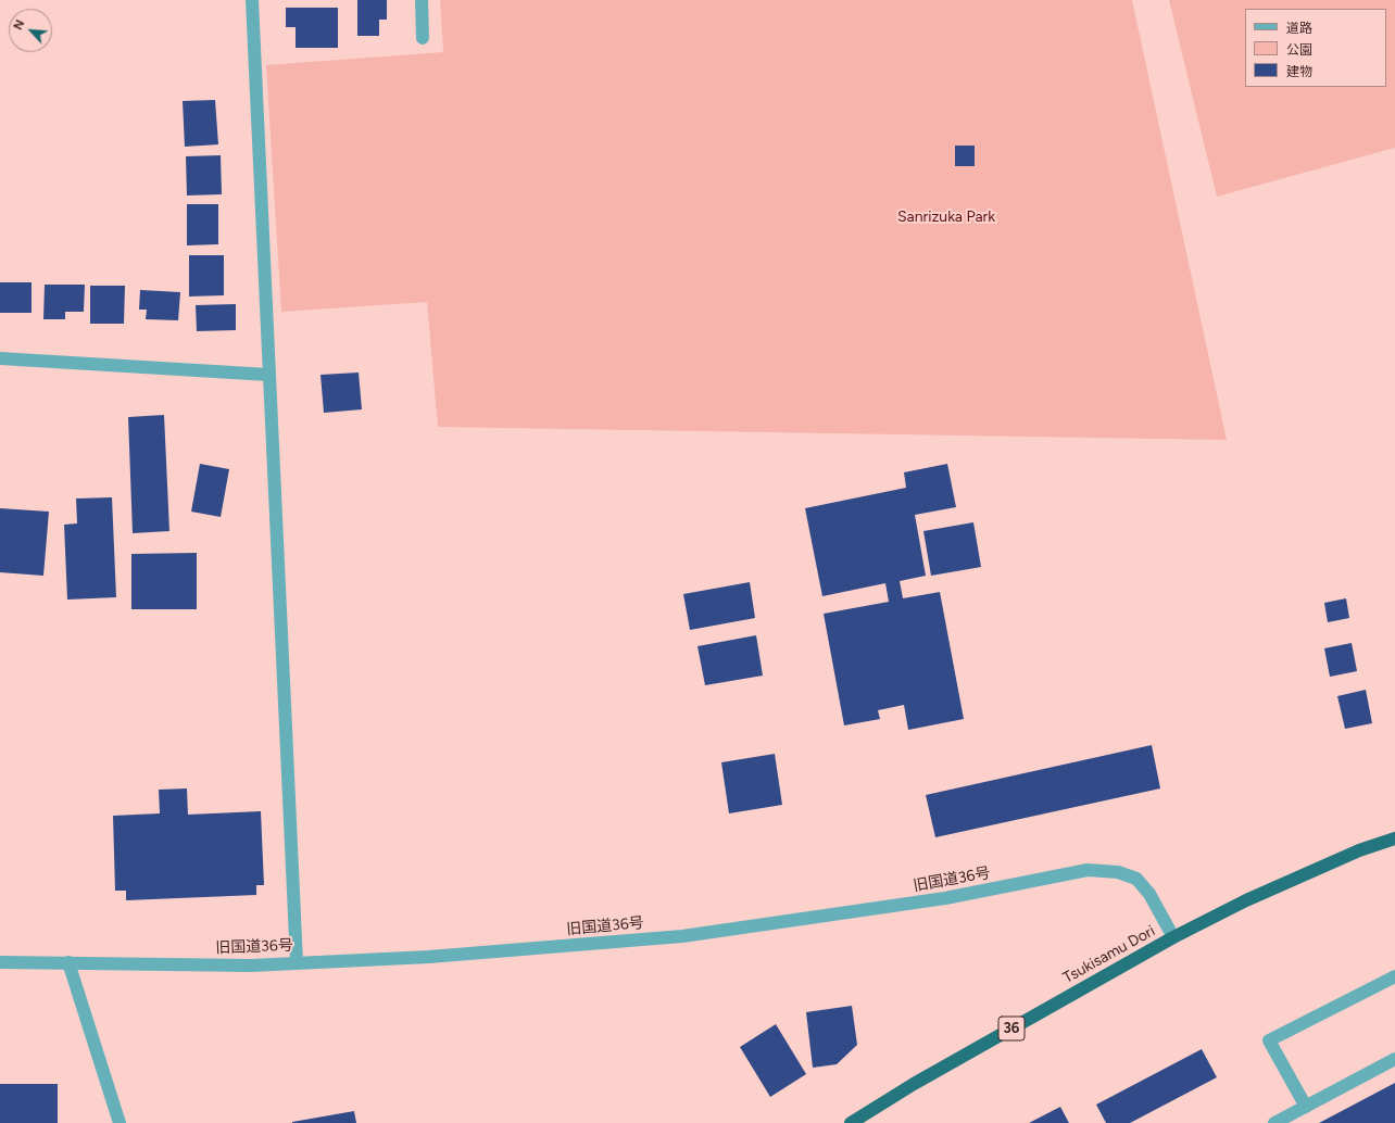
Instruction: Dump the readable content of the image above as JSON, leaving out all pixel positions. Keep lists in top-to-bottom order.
{
  "streets": {
    "highway": ["Tsukisamu Dori", "36"],
    "street": ["旧国道36号"]
  },
  "crossings": [
    ["旧国道36号", "Tsukisamu Dori"]
  ],
  "parks": ["Sanrizuka Park"],
  "legend": ["道路", "公園", "建物"],
  "north": "top left"
}
